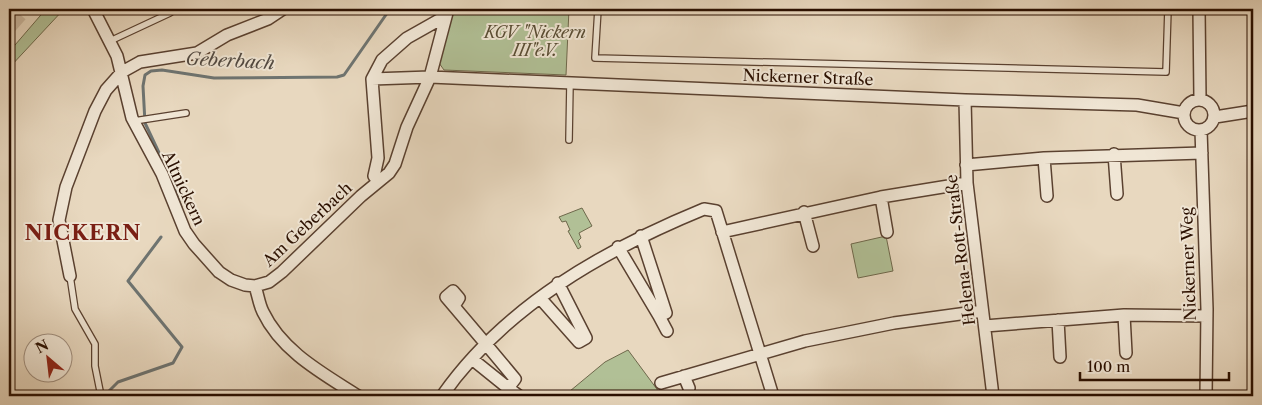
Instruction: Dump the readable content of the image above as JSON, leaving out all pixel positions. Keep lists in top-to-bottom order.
{
  "streets": {
    "street": [
      "Nickerner Straße",
      "Altnickern",
      "Am Geberbach",
      "Helena-Rott-Straße",
      "Nickerner Weg"
    ]
  },
  "crossings": [
    ["Nickerner Straße", "Am Geberbach"],
    ["Nickerner Straße", "Helena-Rott-Straße"],
    ["Nickerner Straße", "Nickerner Weg"],
    ["Altnickern", "Am Geberbach"]
  ],
  "districts": ["NICKERN"],
  "water": ["Geberbach"],
  "parks": ["KGV \"Nickern III\"e.V."],
  "scale_bar": "100 m",
  "north": "top left"
}
